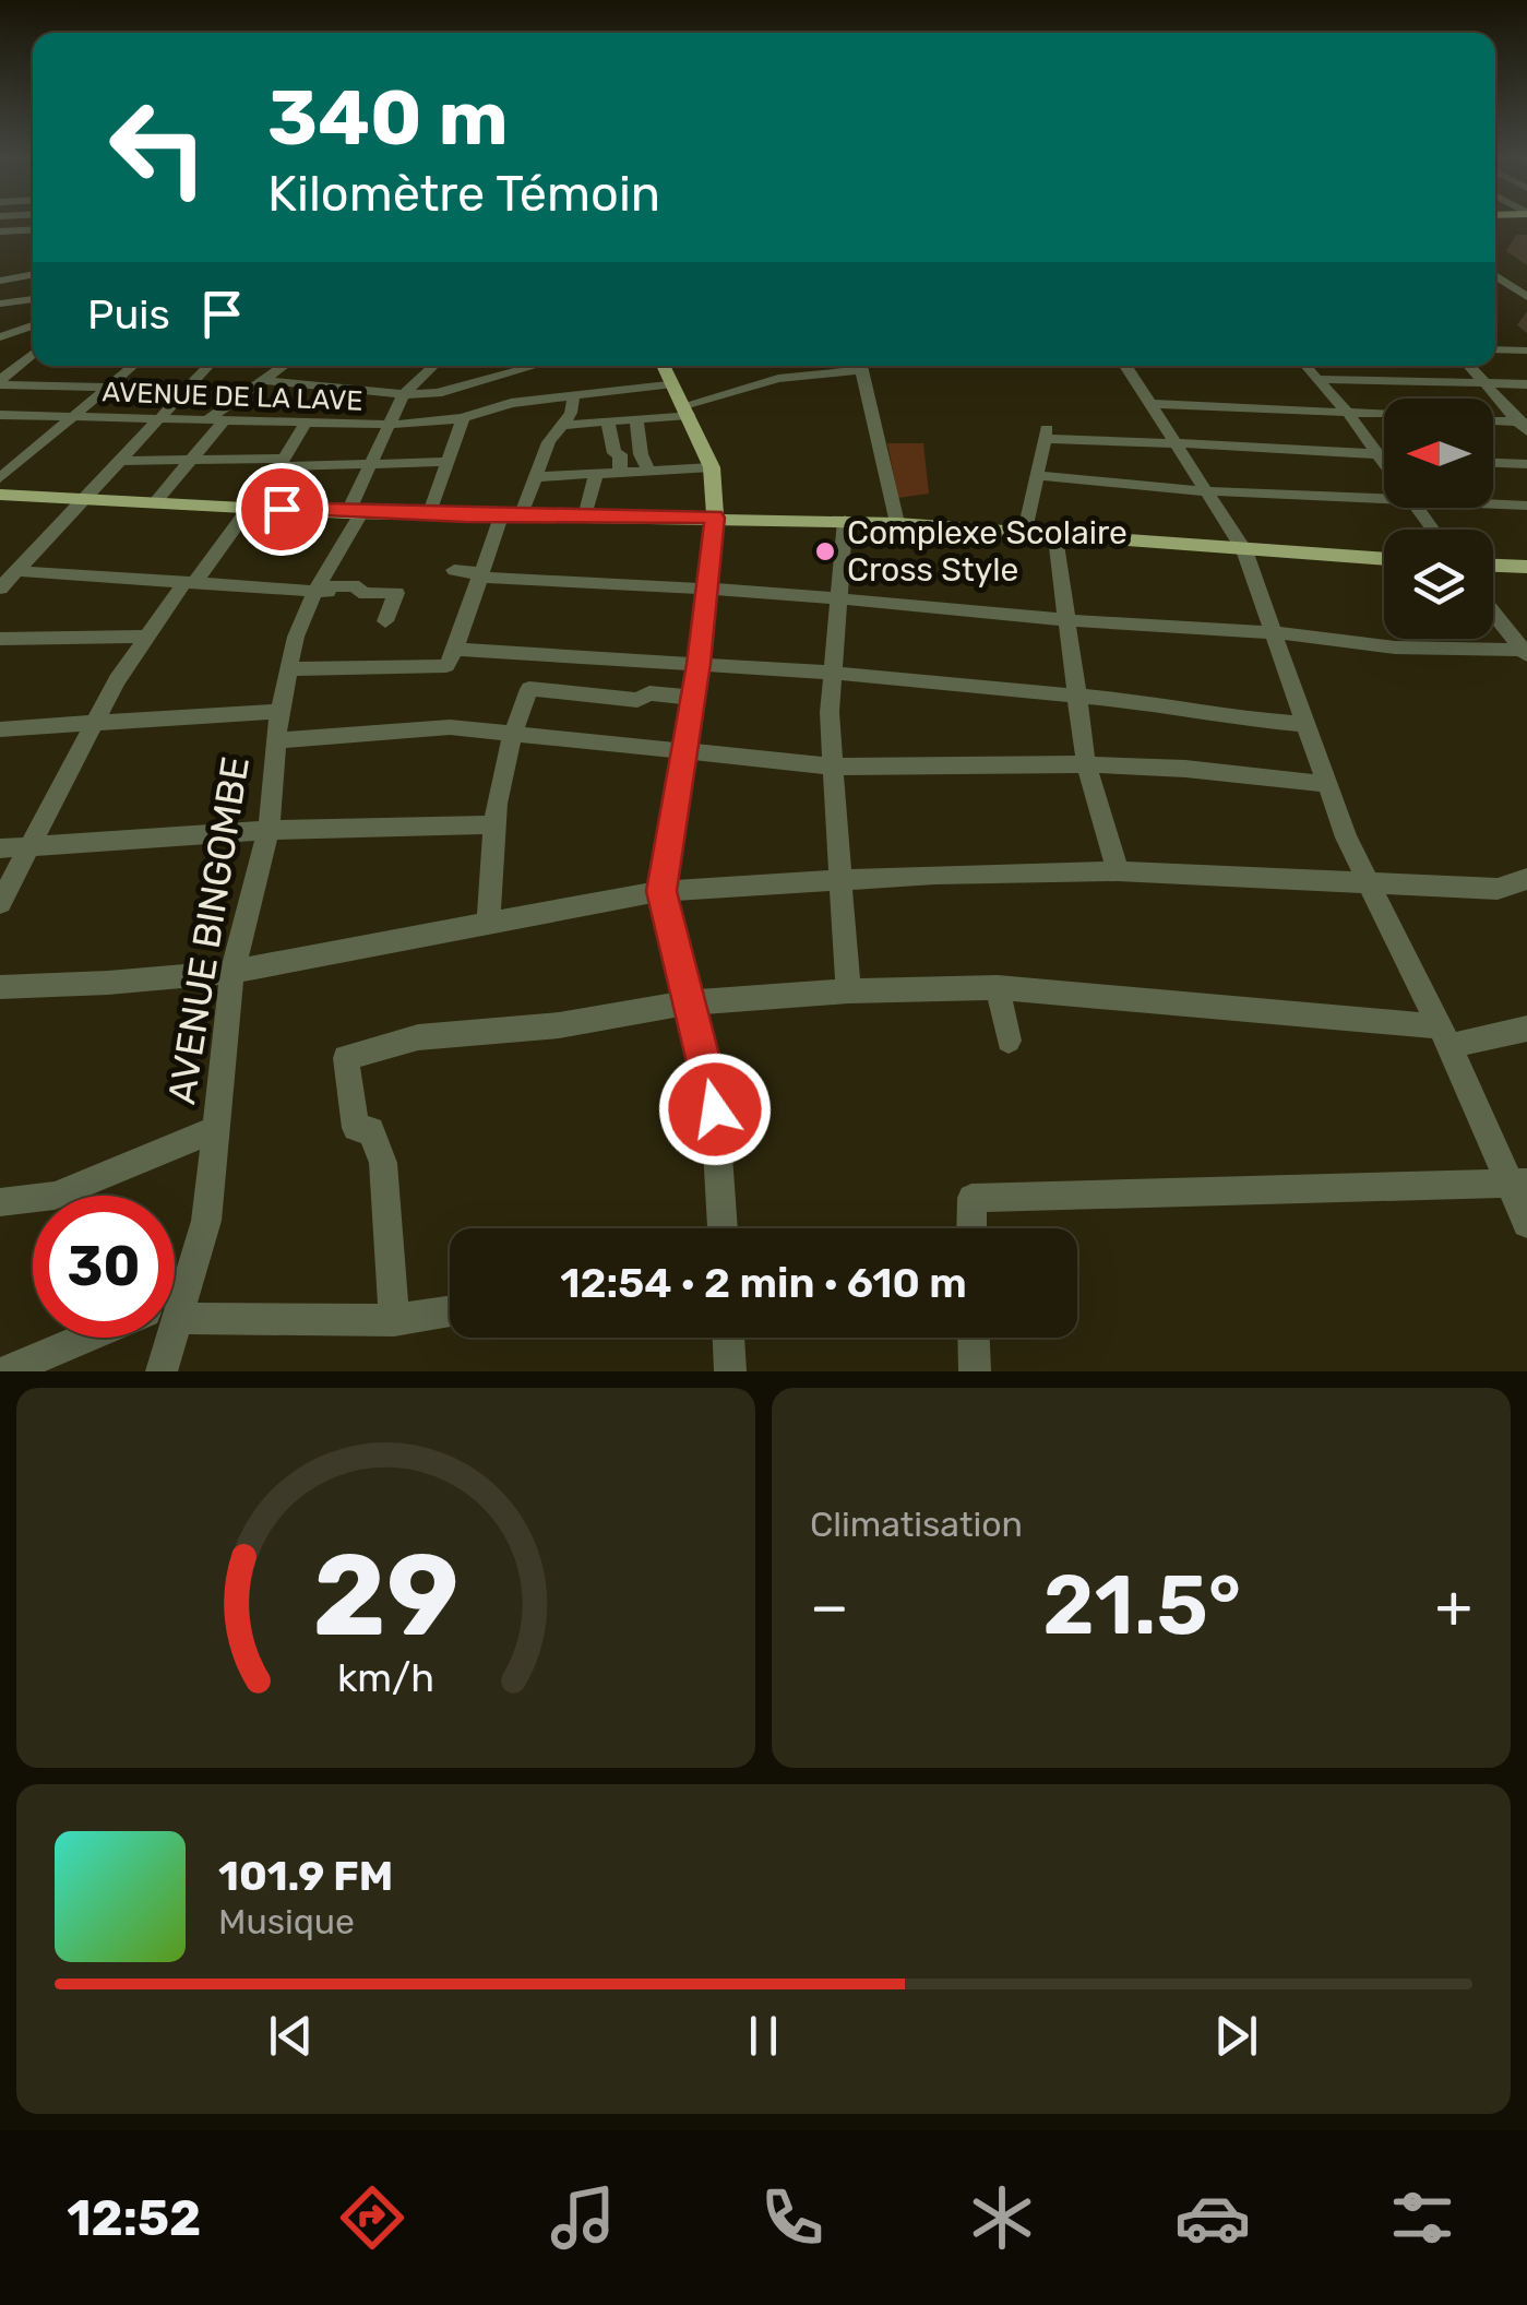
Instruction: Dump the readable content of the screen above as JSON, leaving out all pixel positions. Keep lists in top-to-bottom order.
{
  "streets": {
    "street": ["AVENUE DE LA LAVE", "AVENUE BINGOMBE"]
  },
  "crossings": [
    ["AVENUE DE LA LAVE", "AVENUE BINGOMBE"]
  ],
  "places": ["Complexe Scolaire Cross Style"],
  "north": "left",
  "page": {
    "turn": ["340 m", "Kilomètre Témoin"],
    "then": "Puis",
    "limit": "30",
    "trip": "12:54 · 2 min · 610 m",
    "tile": "Climatisation",
    "heat": ["−", "21.5°", "+"],
    "song": ["101.9 FM", "Musique"],
    "tabs": "12:52",
    "gauge": ["29", "km/h"]
  }
}
